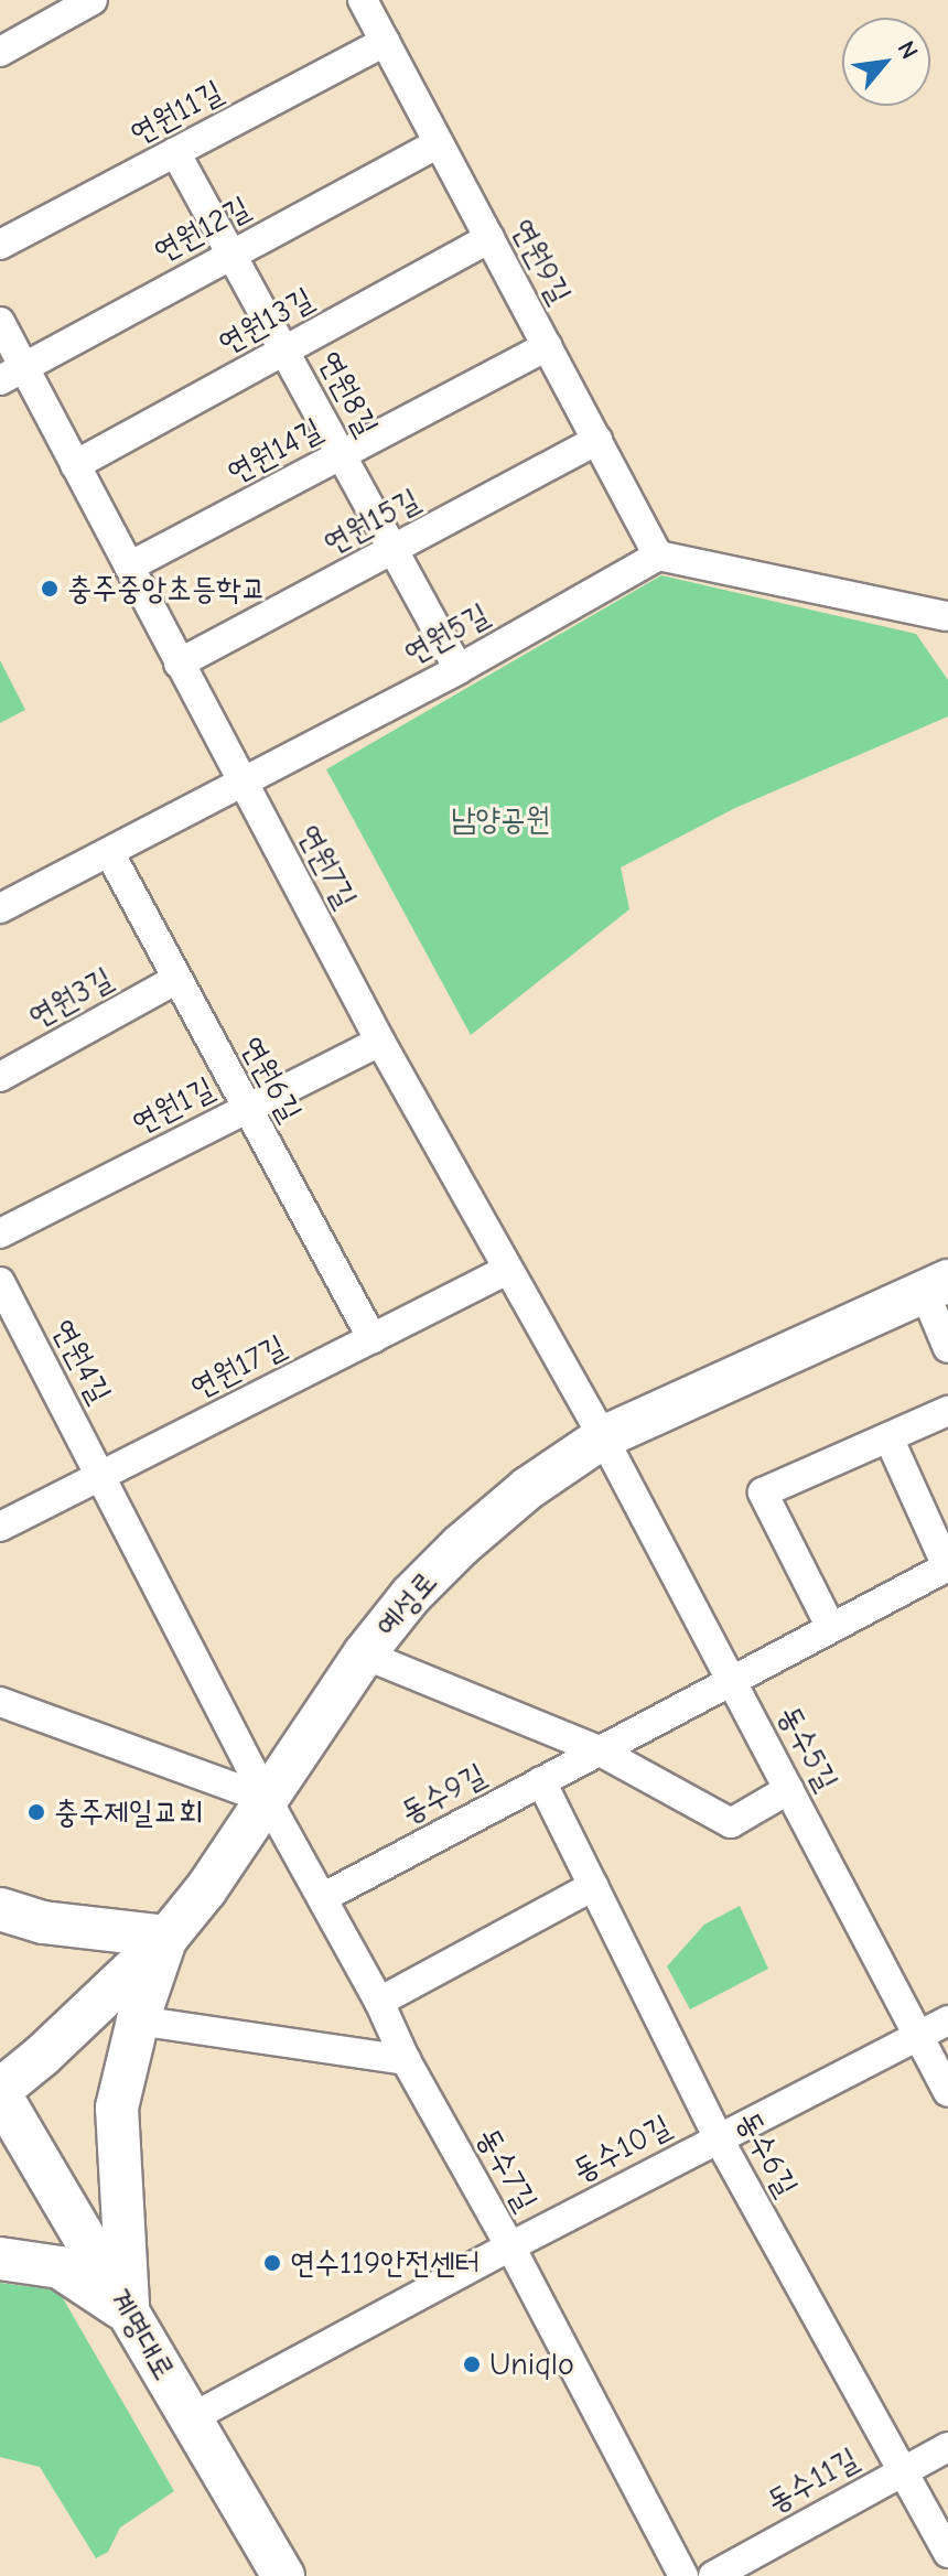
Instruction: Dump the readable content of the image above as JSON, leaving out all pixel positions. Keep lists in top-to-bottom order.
{
  "streets": {
    "street": [
      "연원11길",
      "연원12길",
      "연원9길",
      "연원13길",
      "연원8길",
      "연원14길",
      "연원15길",
      "연원5길",
      "연원7길",
      "연원3길",
      "연원6길",
      "연원1길",
      "연원4길",
      "연원17길",
      "예성로",
      "동수5길",
      "동수9길",
      "동수10길",
      "동수6길",
      "동수7길",
      "계명대로",
      "동수11길"
    ]
  },
  "crossings": [
    ["연원11길", "연원9길"],
    ["연원11길", "연원8길"],
    ["연원12길", "연원9길"],
    ["연원12길", "연원8길"],
    ["연원12길", "연원7길"],
    ["연원9길", "연원13길"],
    ["연원9길", "연원14길"],
    ["연원9길", "연원15길"],
    ["연원9길", "연원5길"],
    ["연원13길", "연원8길"],
    ["연원13길", "연원7길"],
    ["연원8길", "연원14길"],
    ["연원8길", "연원15길"],
    ["연원8길", "연원5길"],
    ["연원14길", "연원7길"],
    ["연원15길", "연원7길"],
    ["연원5길", "연원7길"],
    ["연원5길", "연원6길"],
    ["연원7길", "연원1길"],
    ["연원7길", "연원17길"],
    ["연원7길", "예성로"],
    ["연원7길", "동수5길"],
    ["연원3길", "연원6길"],
    ["연원6길", "연원1길"],
    ["연원6길", "연원17길"],
    ["연원4길", "연원17길"],
    ["연원4길", "예성로"],
    ["연원4길", "동수7길"],
    ["예성로", "동수5길"],
    ["예성로", "동수7길"],
    ["예성로", "계명대로"],
    ["동수5길", "동수9길"],
    ["동수5길", "동수10길"],
    ["동수9길", "동수6길"],
    ["동수9길", "동수7길"],
    ["동수10길", "동수6길"],
    ["동수10길", "동수7길"],
    ["동수10길", "계명대로"],
    ["동수6길", "동수11길"]
  ],
  "parks": ["남양공원"],
  "places": [
    "충주중앙초등학교",
    "충주제일교회",
    "연수119안전센터",
    "Uniqlo"
  ],
  "north": "top right"
}
